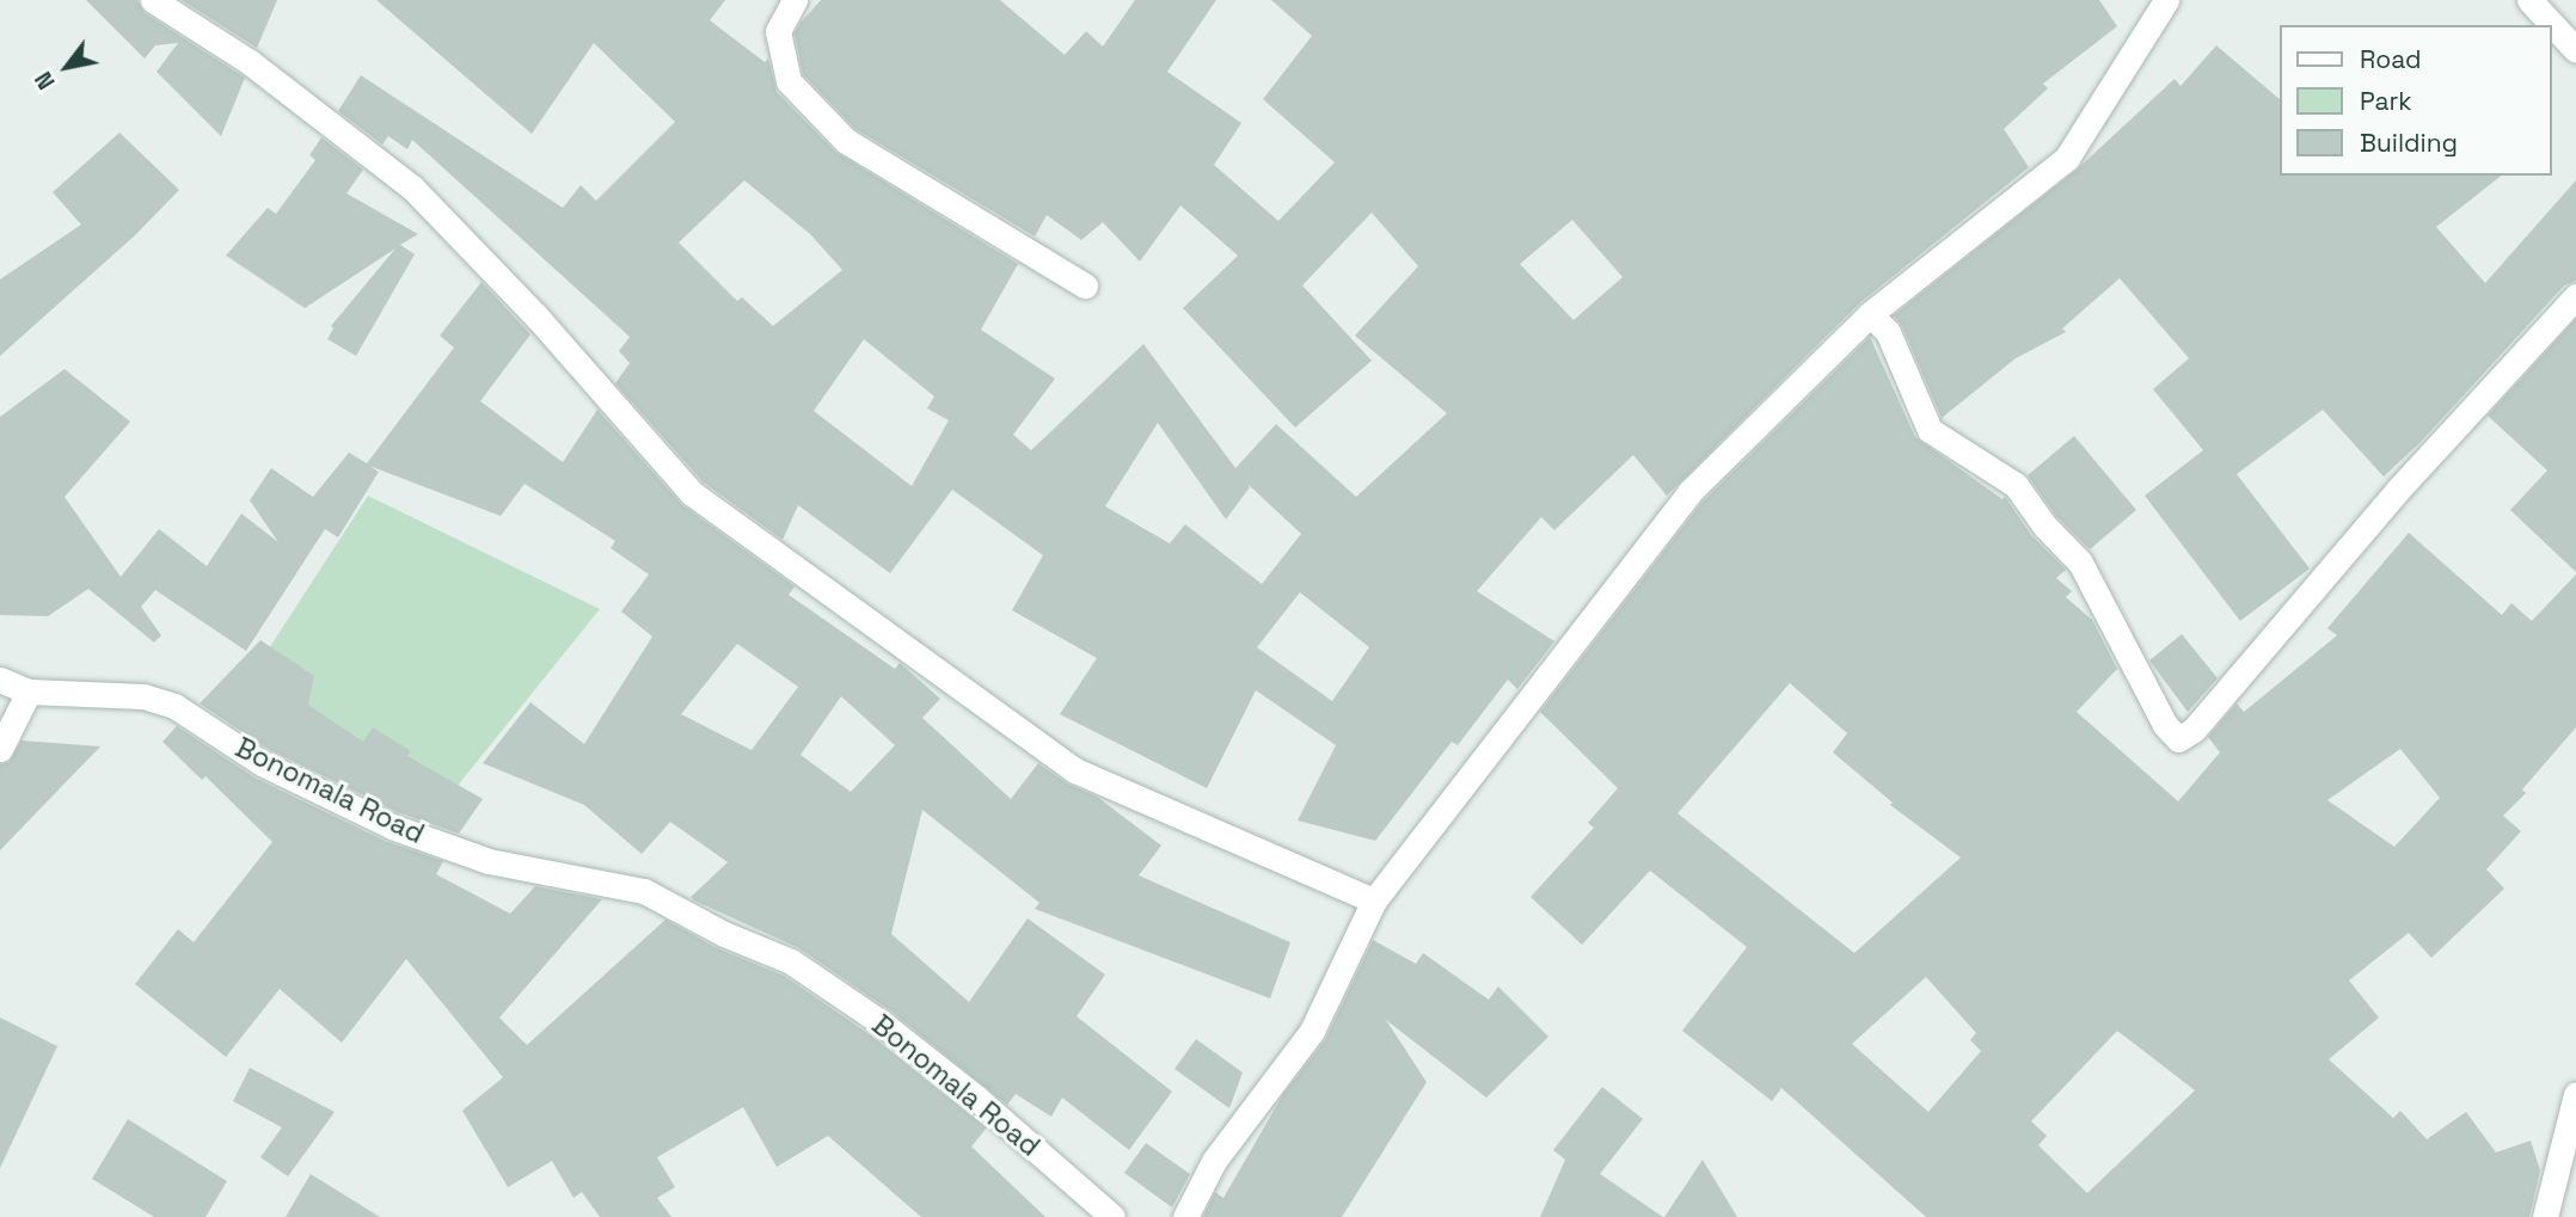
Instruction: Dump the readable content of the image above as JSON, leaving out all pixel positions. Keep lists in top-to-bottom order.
{
  "streets": {
    "street": ["Bonomala Road"]
  },
  "legend": ["Road", "Park", "Building"],
  "north": "bottom left"
}
